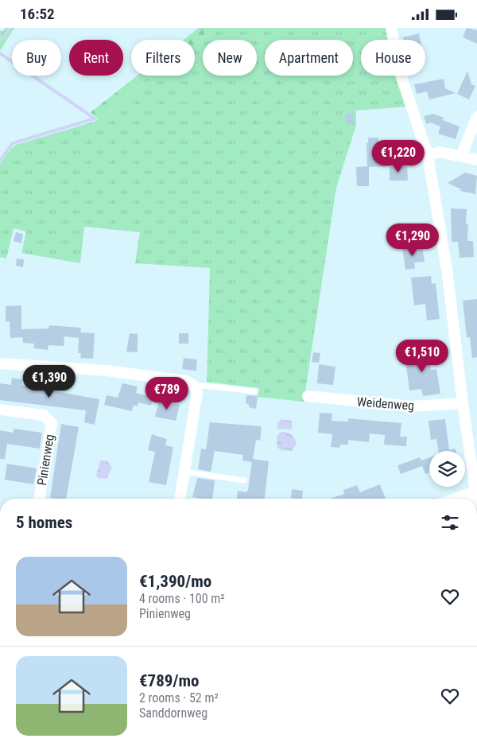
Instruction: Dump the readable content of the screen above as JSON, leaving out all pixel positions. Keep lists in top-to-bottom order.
{
  "streets": {
    "street": ["Weidenweg", "Pinienweg"]
  },
  "page": {
    "status": "16:52",
    "chip": [
      "Buy",
      "Rent",
      "Filters",
      "New",
      "Apartment",
      "House"
    ],
    "price": [
      "€1,220",
      "€1,290",
      "€1,510",
      "€1,390",
      "€789"
    ],
    "heading": "5 homes",
    "list": [
      {
        "name": "€1,390/mo",
        "note": "4 rooms · 100 m² · Pinienweg"
      },
      {
        "name": "€789/mo",
        "note": "2 rooms · 52 m² · Sanddornweg"
      }
    ]
  }
}
